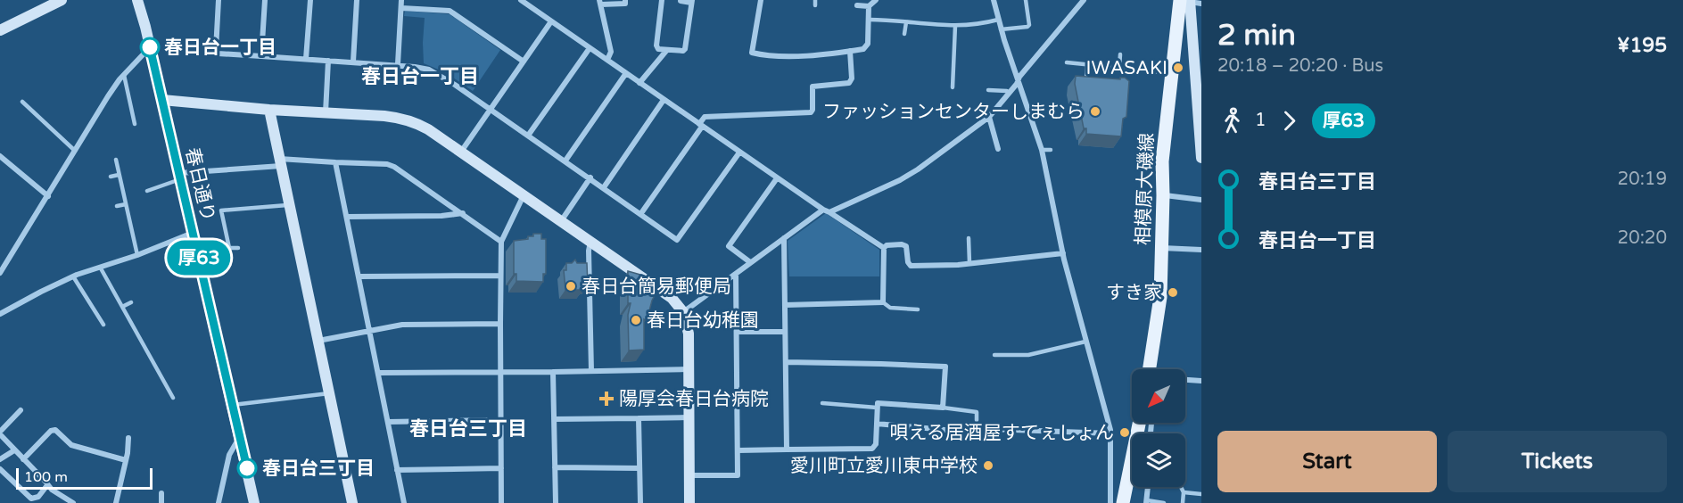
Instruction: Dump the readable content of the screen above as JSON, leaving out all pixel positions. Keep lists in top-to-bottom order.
{
  "streets": {
    "main road": ["相模原大磯線"],
    "street": ["春日通り"]
  },
  "districts": ["春日台一丁目", "春日台三丁目"],
  "places": {
    "other": [
      "春日台一丁目",
      "IWASAKI",
      "ファッションセンターしまむら",
      "春日台簡易郵便局",
      "すき家",
      "春日台幼稚園",
      "唄える居酒屋すてぇしょん",
      "愛川町立愛川東中学校",
      "春日台三丁目"
    ],
    "health": ["陽厚会春日台病院"]
  },
  "lines": ["bus line 厚63"],
  "scale_bar": "100 m",
  "north": "bottom left",
  "page": {
    "on_map": "厚63",
    "heading": ["2 min", "20:18 – 20:20 · Bus", "¥195"],
    "legs": ["1", "厚63"],
    "list": [
      {
        "name": "春日台三丁目",
        "value": "20:19"
      },
      {
        "name": "春日台一丁目",
        "value": "20:20"
      }
    ],
    "buttons": ["Start", "Tickets"],
    "scale": "100 m"
  }
}
